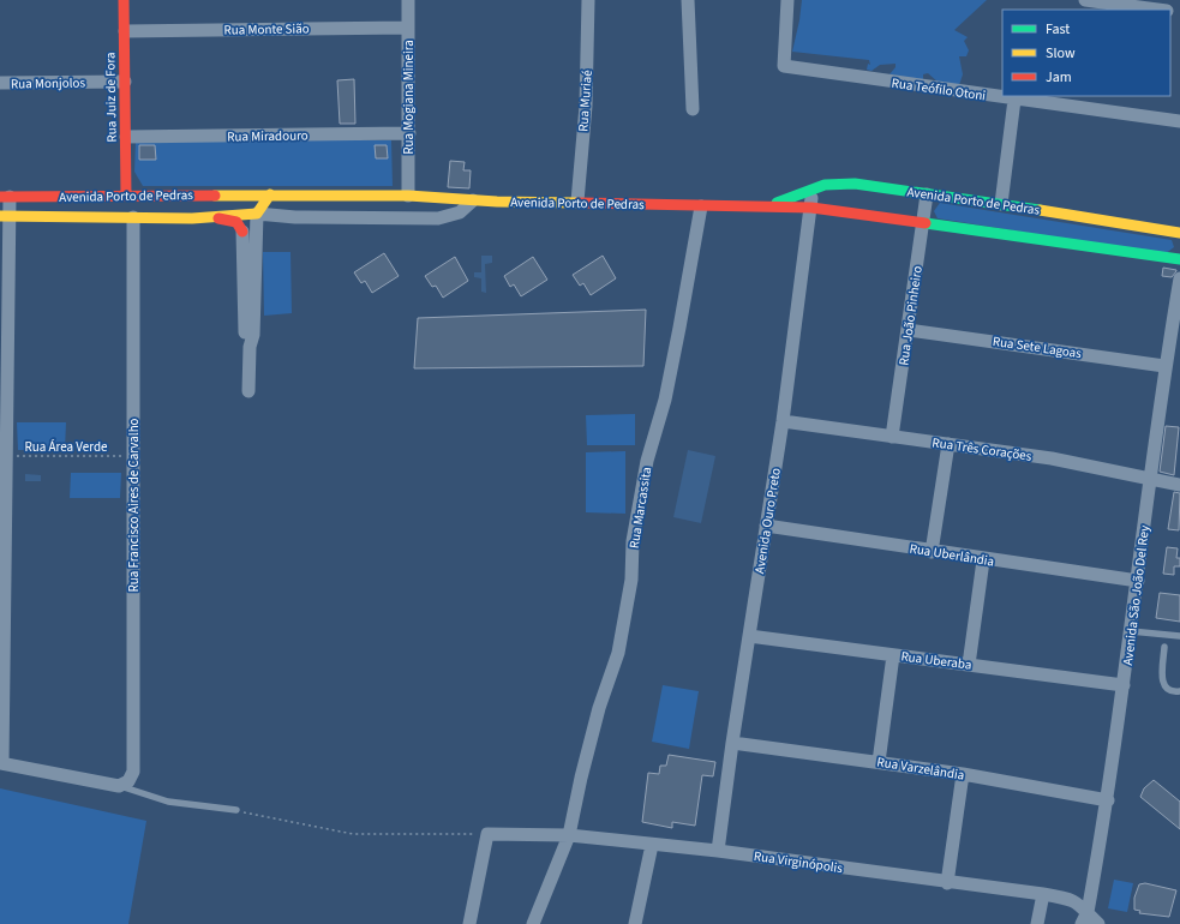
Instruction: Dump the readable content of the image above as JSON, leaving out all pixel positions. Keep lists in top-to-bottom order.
{
  "streets": {
    "main road": ["Rua Juiz de Fora", "Avenida Porto de Pedras"],
    "street": [
      "Rua Monte Sião",
      "Rua Monjolos",
      "Rua Teófilo Otoni",
      "Rua Mogiana Mineira",
      "Rua Muriaé",
      "Rua Miradouro",
      "Rua João Pinheiro",
      "Rua Sete Lagoas",
      "Rua Três Corações",
      "Rua Francisco Aires de Carvalho",
      "Rua Marcassita",
      "Avenida Ouro Preto",
      "Rua Uberlândia",
      "Avenida São João Del Rey",
      "Rua Uberaba",
      "Rua Varzelândia",
      "Rua Virginópolis"
    ],
    "path": ["Rua Área Verde"]
  },
  "crossings": [
    ["Rua Monte Sião", "Rua Juiz de Fora"],
    ["Rua Monte Sião", "Rua Mogiana Mineira"],
    ["Rua Monjolos", "Rua Juiz de Fora"],
    ["Rua Juiz de Fora", "Rua Miradouro"],
    ["Rua Juiz de Fora", "Avenida Porto de Pedras"],
    ["Rua Mogiana Mineira", "Rua Miradouro"],
    ["Rua Mogiana Mineira", "Avenida Porto de Pedras"],
    ["Rua Muriaé", "Avenida Porto de Pedras"],
    ["Avenida Porto de Pedras", "Rua João Pinheiro"],
    ["Avenida Porto de Pedras", "Rua Francisco Aires de Carvalho"],
    ["Avenida Porto de Pedras", "Rua Marcassita"],
    ["Avenida Porto de Pedras", "Avenida Ouro Preto"],
    ["Rua João Pinheiro", "Rua Sete Lagoas"],
    ["Rua João Pinheiro", "Rua Três Corações"],
    ["Rua Sete Lagoas", "Avenida São João Del Rey"],
    ["Rua Área Verde", "Rua Francisco Aires de Carvalho"],
    ["Rua Três Corações", "Avenida Ouro Preto"],
    ["Rua Três Corações", "Avenida São João Del Rey"],
    ["Rua Marcassita", "Rua Virginópolis"],
    ["Avenida Ouro Preto", "Rua Uberlândia"],
    ["Avenida Ouro Preto", "Rua Uberaba"],
    ["Avenida Ouro Preto", "Rua Varzelândia"],
    ["Avenida Ouro Preto", "Rua Virginópolis"],
    ["Rua Uberlândia", "Avenida São João Del Rey"],
    ["Avenida São João Del Rey", "Rua Uberaba"],
    ["Avenida São João Del Rey", "Rua Varzelândia"],
    ["Avenida São João Del Rey", "Rua Virginópolis"]
  ],
  "legend": ["Fast", "Slow", "Jam"]
}
